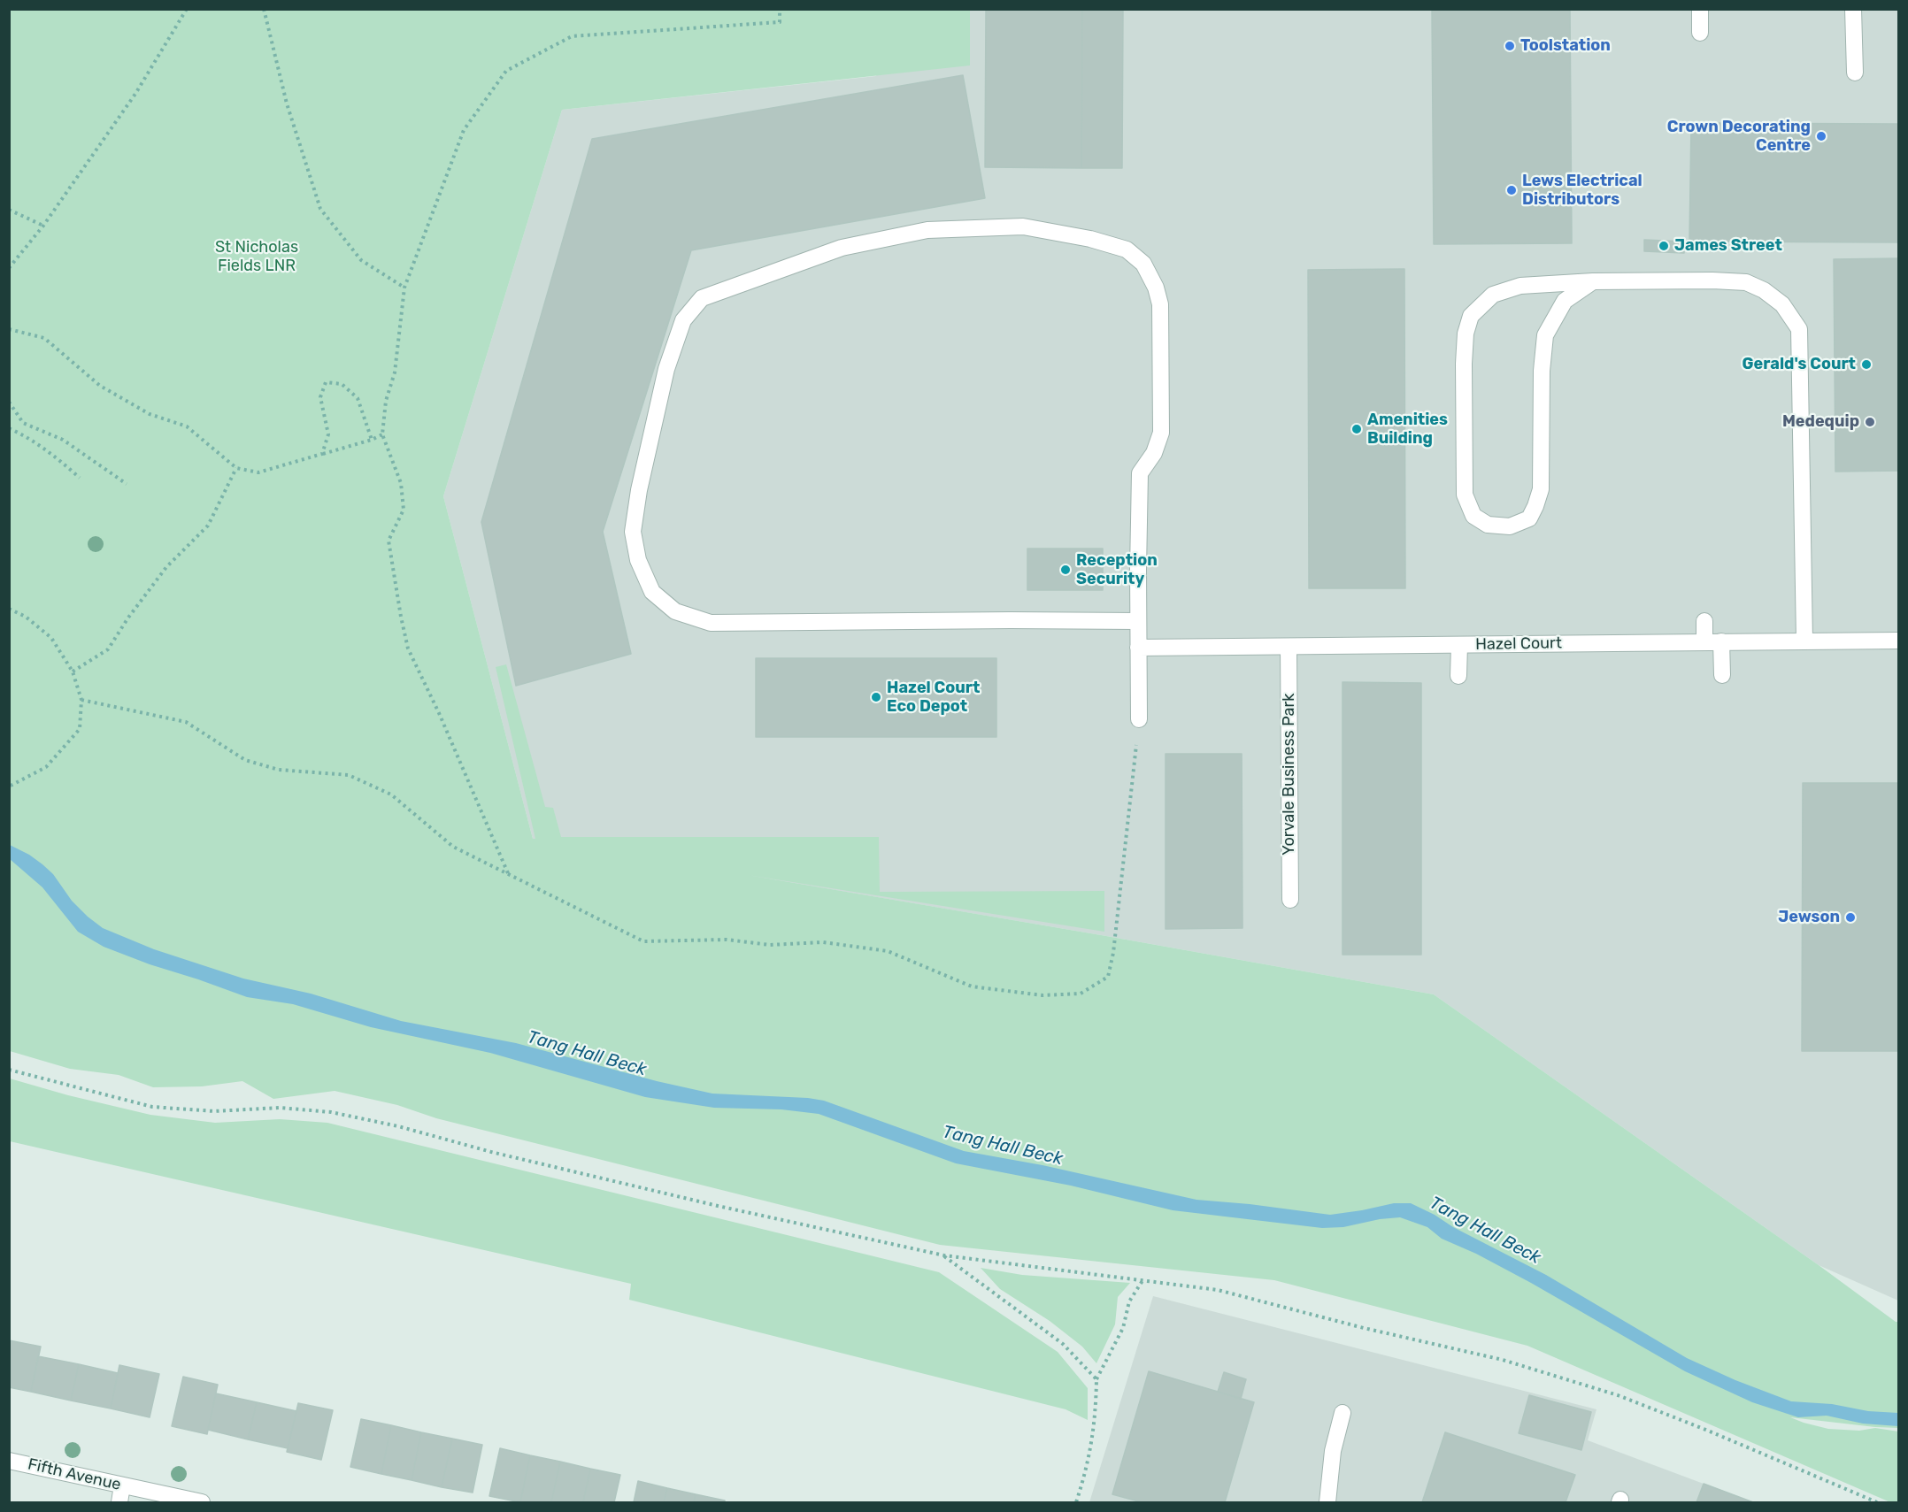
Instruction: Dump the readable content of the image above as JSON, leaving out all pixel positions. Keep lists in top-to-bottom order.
{
  "streets": {
    "street": ["Hazel Court", "Yorvale Business Park", "Fifth Avenue"]
  },
  "crossings": [
    ["Hazel Court", "Yorvale Business Park"]
  ],
  "water": ["Tang Hall Beck"],
  "parks": ["St Nicholas Fields LNR"],
  "places": [
    "Toolstation",
    "Crown Decorating Centre",
    "Lews Electrical Distributors",
    "James Street",
    "Gerald's Court",
    "Medequip",
    "Amenities Building",
    "Reception Security",
    "Hazel Court Eco Depot",
    "Jewson"
  ]
}
